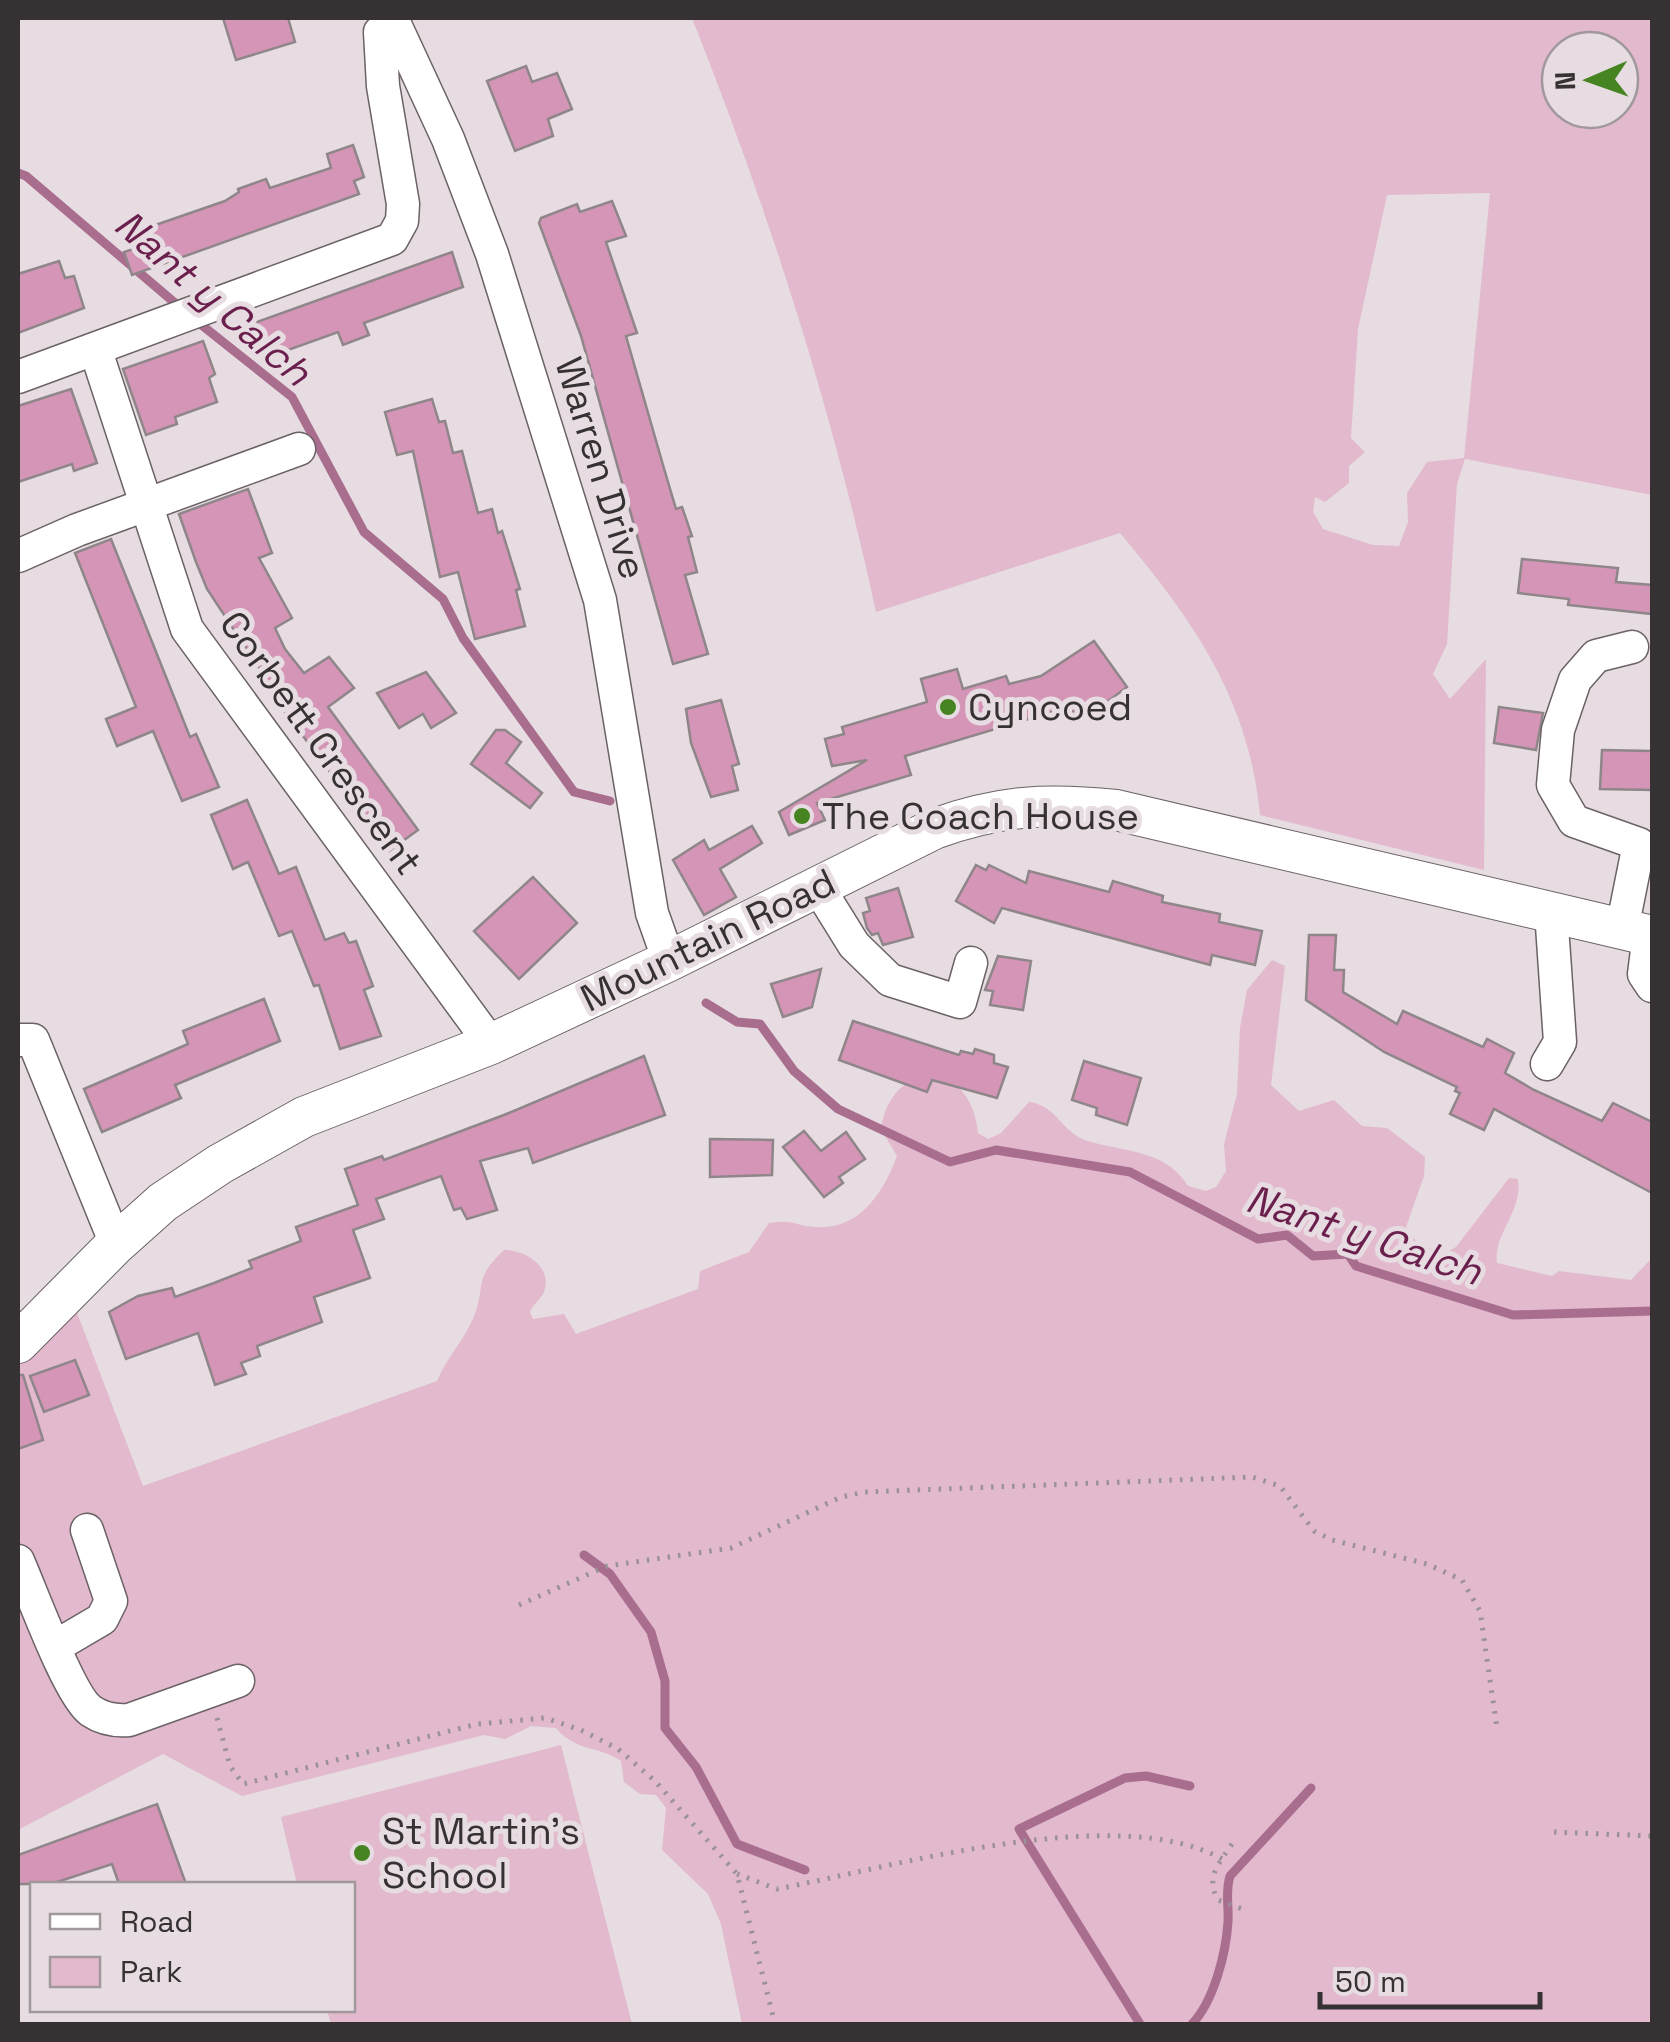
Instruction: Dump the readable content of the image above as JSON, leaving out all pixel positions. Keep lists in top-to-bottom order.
{
  "streets": {
    "main road": ["Mountain Road"],
    "street": ["Warren Drive", "Corbett Crescent"]
  },
  "crossings": [
    ["Warren Drive", "Mountain Road"],
    ["Corbett Crescent", "Mountain Road"]
  ],
  "water": ["Nant y Calch"],
  "places": ["Cyncoed", "The Coach House", "St Martin's School"],
  "legend": ["Road", "Park"],
  "scale_bar": "50 m",
  "north": "left"
}
